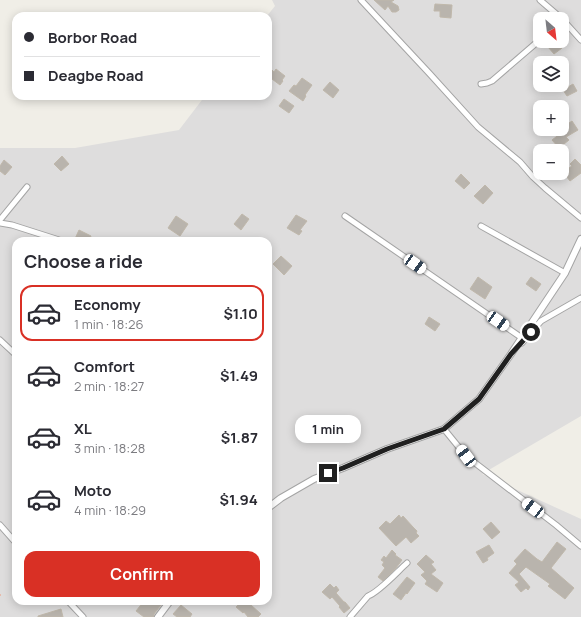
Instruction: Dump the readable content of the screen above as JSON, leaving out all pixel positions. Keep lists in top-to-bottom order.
{
  "north": "bottom right",
  "page": {
    "map_buttons": ["+", "−"],
    "banner": ["Borbor Road", "Deagbe Road"],
    "heading": "Choose a ride",
    "list": [
      {
        "name": "Economy",
        "note": "1 min · 18:26",
        "value": "$1.10"
      },
      {
        "name": "Comfort",
        "note": "2 min · 18:27",
        "value": "$1.49"
      },
      {
        "name": "XL",
        "note": "3 min · 18:28",
        "value": "$1.87"
      },
      {
        "name": "Moto",
        "note": "4 min · 18:29",
        "value": "$1.94"
      }
    ],
    "bubble": "1 min",
    "buttons": "Confirm"
  }
}
